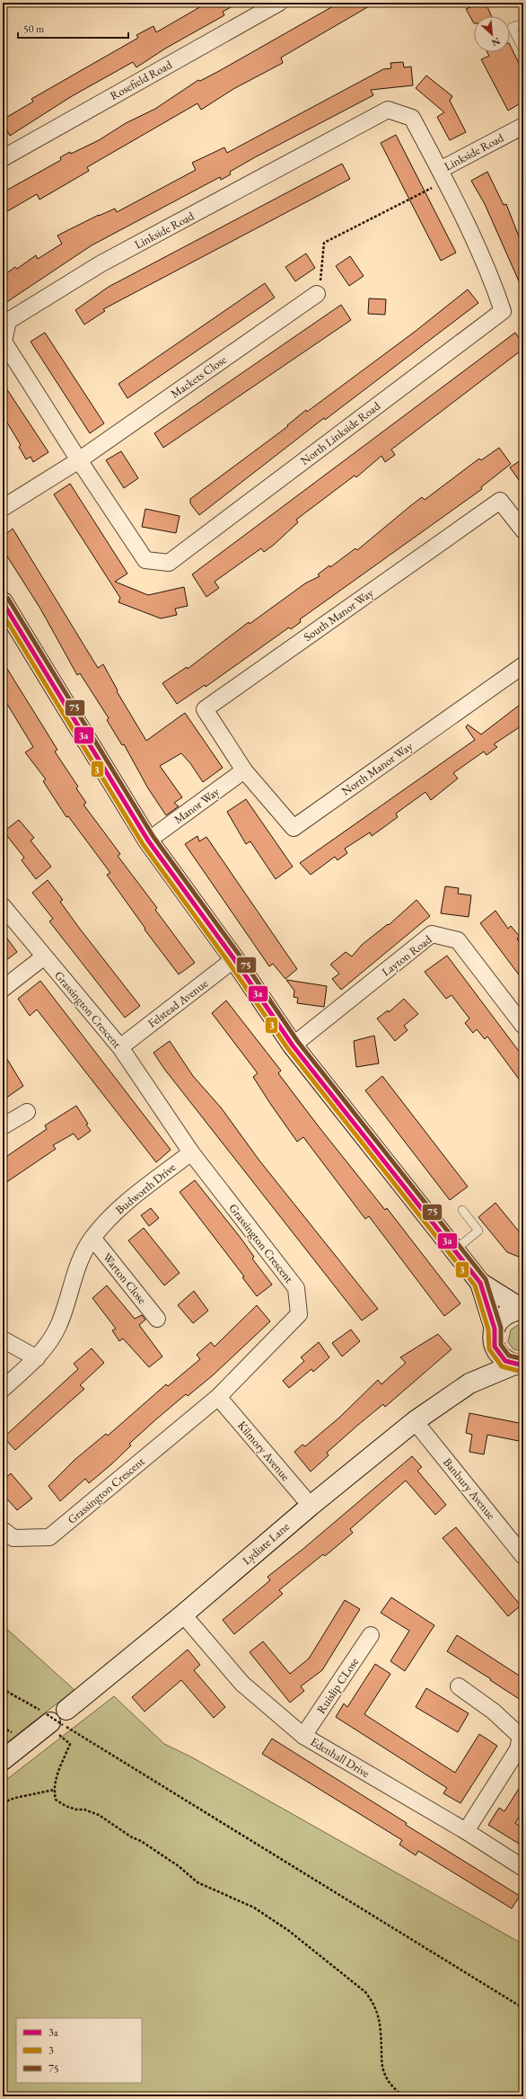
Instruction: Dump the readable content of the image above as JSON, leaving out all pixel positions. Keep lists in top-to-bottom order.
{
  "streets": {
    "street": [
      "Rosefield Road",
      "Linkside Road",
      "Mackets Close",
      "North Linkside Road",
      "South Manor Way",
      "North Manor Way",
      "Manor Way",
      "Layton Road",
      "Felstead Avenue",
      "Grassington Crescent",
      "Budworth Drive",
      "Warton Close",
      "Kilmory Avenue",
      "Banbury Avenue",
      "Lydiate Lane",
      "Ruislip CLose",
      "Edenhall Drive"
    ]
  },
  "crossings": [
    ["Linkside Road", "Mackets Close"],
    ["Linkside Road", "North Linkside Road"],
    ["Mackets Close", "North Linkside Road"],
    ["South Manor Way", "North Manor Way"],
    ["South Manor Way", "Manor Way"],
    ["North Manor Way", "Manor Way"],
    ["Felstead Avenue", "Grassington Crescent"],
    ["Grassington Crescent", "Budworth Drive"],
    ["Grassington Crescent", "Kilmory Avenue"],
    ["Budworth Drive", "Warton Close"],
    ["Kilmory Avenue", "Lydiate Lane"],
    ["Banbury Avenue", "Lydiate Lane"],
    ["Lydiate Lane", "Edenhall Drive"],
    ["Ruislip CLose", "Edenhall Drive"]
  ],
  "lines": ["transit line 75", "transit line 3a", "transit line 3"],
  "legend": ["3a", "3", "75"],
  "scale_bar": "50 m",
  "north": "bottom right"
}
